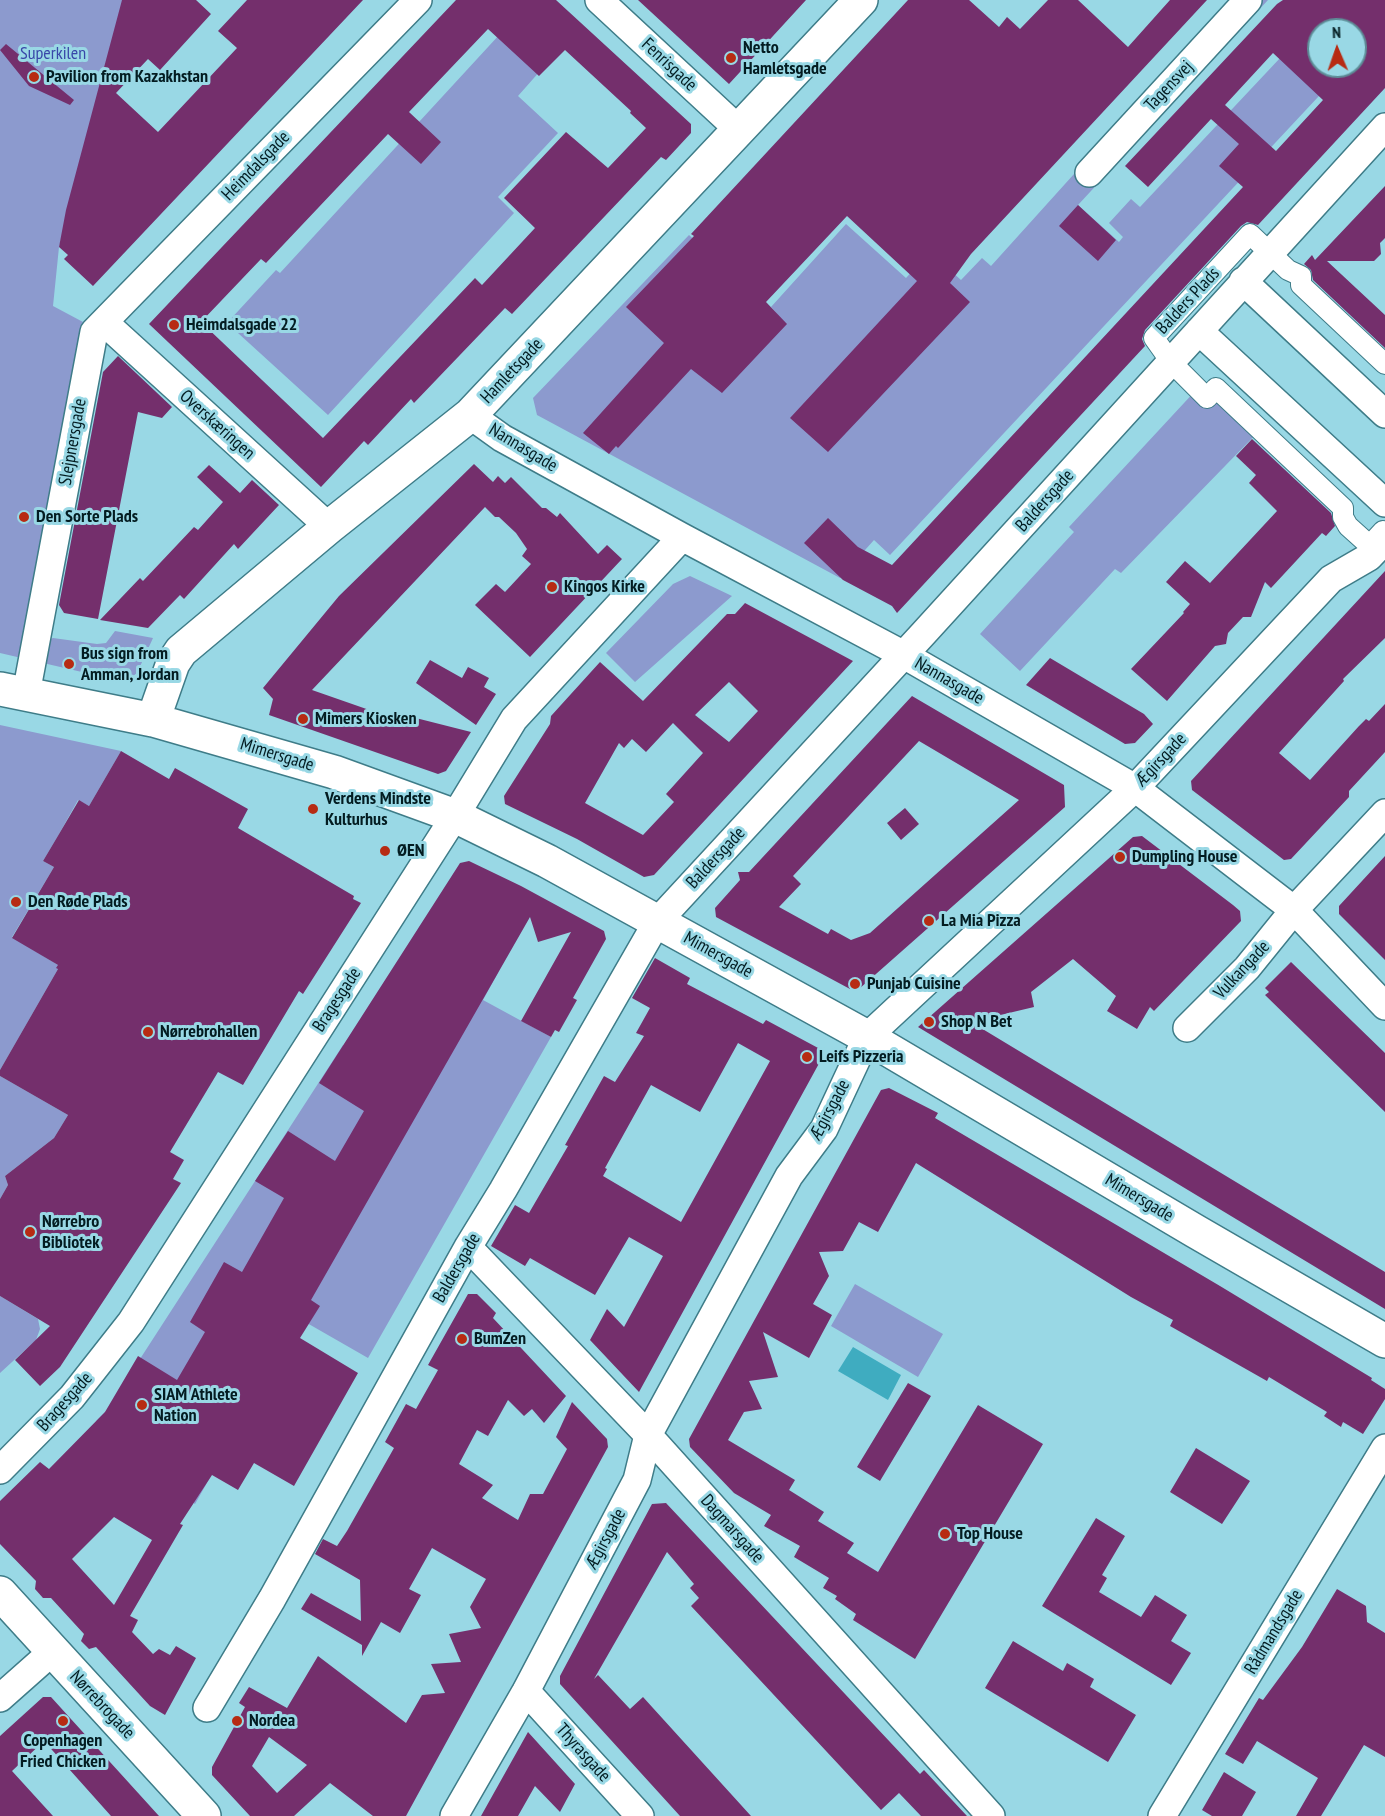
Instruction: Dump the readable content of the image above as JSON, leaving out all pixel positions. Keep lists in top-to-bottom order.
{
  "streets": {
    "street": [
      "Fenrisgade",
      "Tagensvej",
      "Heimdalsgade",
      "Balders Plads",
      "Hamletsgade",
      "Overskæringen",
      "Slejpnersgade",
      "Nannasgade",
      "Baldersgade",
      "Mimersgade",
      "Ægirsgade",
      "Vulkangade",
      "Bragesgade",
      "Dagmarsgade",
      "Rådmandsgade",
      "Nørrebrogade",
      "Thyrasgade"
    ]
  },
  "crossings": [
    ["Fenrisgade", "Hamletsgade"],
    ["Heimdalsgade", "Overskæringen"],
    ["Heimdalsgade", "Slejpnersgade"],
    ["Balders Plads", "Baldersgade"],
    ["Hamletsgade", "Overskæringen"],
    ["Hamletsgade", "Nannasgade"],
    ["Hamletsgade", "Mimersgade"],
    ["Overskæringen", "Slejpnersgade"],
    ["Slejpnersgade", "Mimersgade"],
    ["Nannasgade", "Baldersgade"],
    ["Nannasgade", "Ægirsgade"],
    ["Nannasgade", "Vulkangade"],
    ["Nannasgade", "Bragesgade"],
    ["Baldersgade", "Mimersgade"],
    ["Baldersgade", "Dagmarsgade"],
    ["Mimersgade", "Ægirsgade"],
    ["Mimersgade", "Bragesgade"],
    ["Ægirsgade", "Dagmarsgade"],
    ["Ægirsgade", "Thyrasgade"]
  ],
  "parks": ["Superkilen"],
  "places": [
    "Netto Hamletsgade",
    "Pavilion from Kazakhstan",
    "Heimdalsgade 22",
    "Den Sorte Plads",
    "Kingos Kirke",
    "Bus sign from Amman, Jordan",
    "Mimers Kiosken",
    "Verdens Mindste Kulturhus",
    "ØEN",
    "Dumpling House",
    "Den Røde Plads",
    "La Mia Pizza",
    "Punjab Cuisine",
    "Shop N Bet",
    "Nørrebrohallen",
    "Leifs Pizzeria",
    "Nørrebro Bibliotek",
    "BumZen",
    "SIAM Athlete Nation",
    "Top House",
    "Copenhagen Fried Chicken",
    "Nordea"
  ],
  "north": "top"
}
